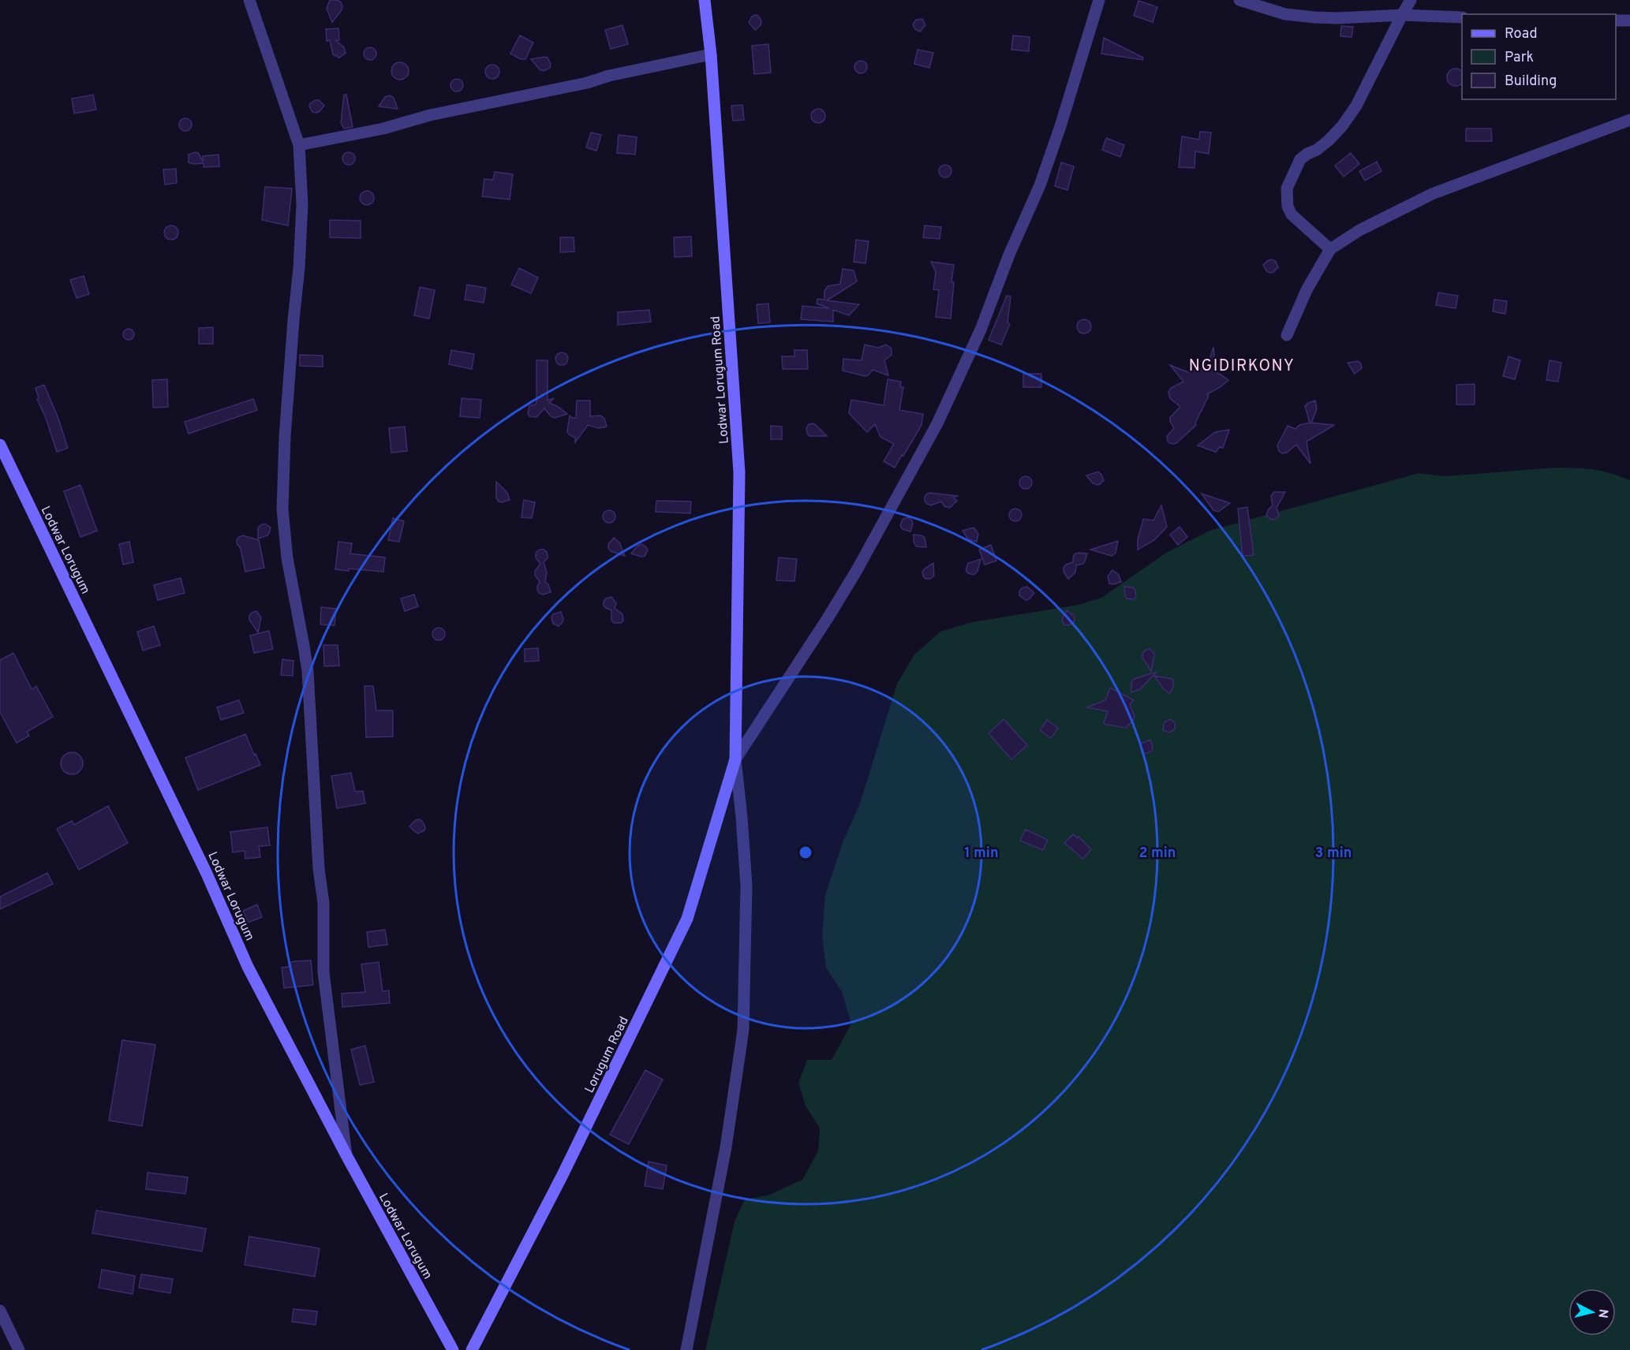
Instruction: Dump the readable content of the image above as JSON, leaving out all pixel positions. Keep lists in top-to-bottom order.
{
  "streets": {
    "main road": ["Lodwar Lorugum Road", "Lodwar Lorugum", "Lorugum Road"]
  },
  "crossings": [
    ["Lodwar Lorugum Road", "Lorugum Road"]
  ],
  "districts": ["NGIDIRKONY"],
  "legend": ["Road", "Park", "Building"],
  "north": "right",
  "rings": ["1 min", "2 min", "3 min"]
}
